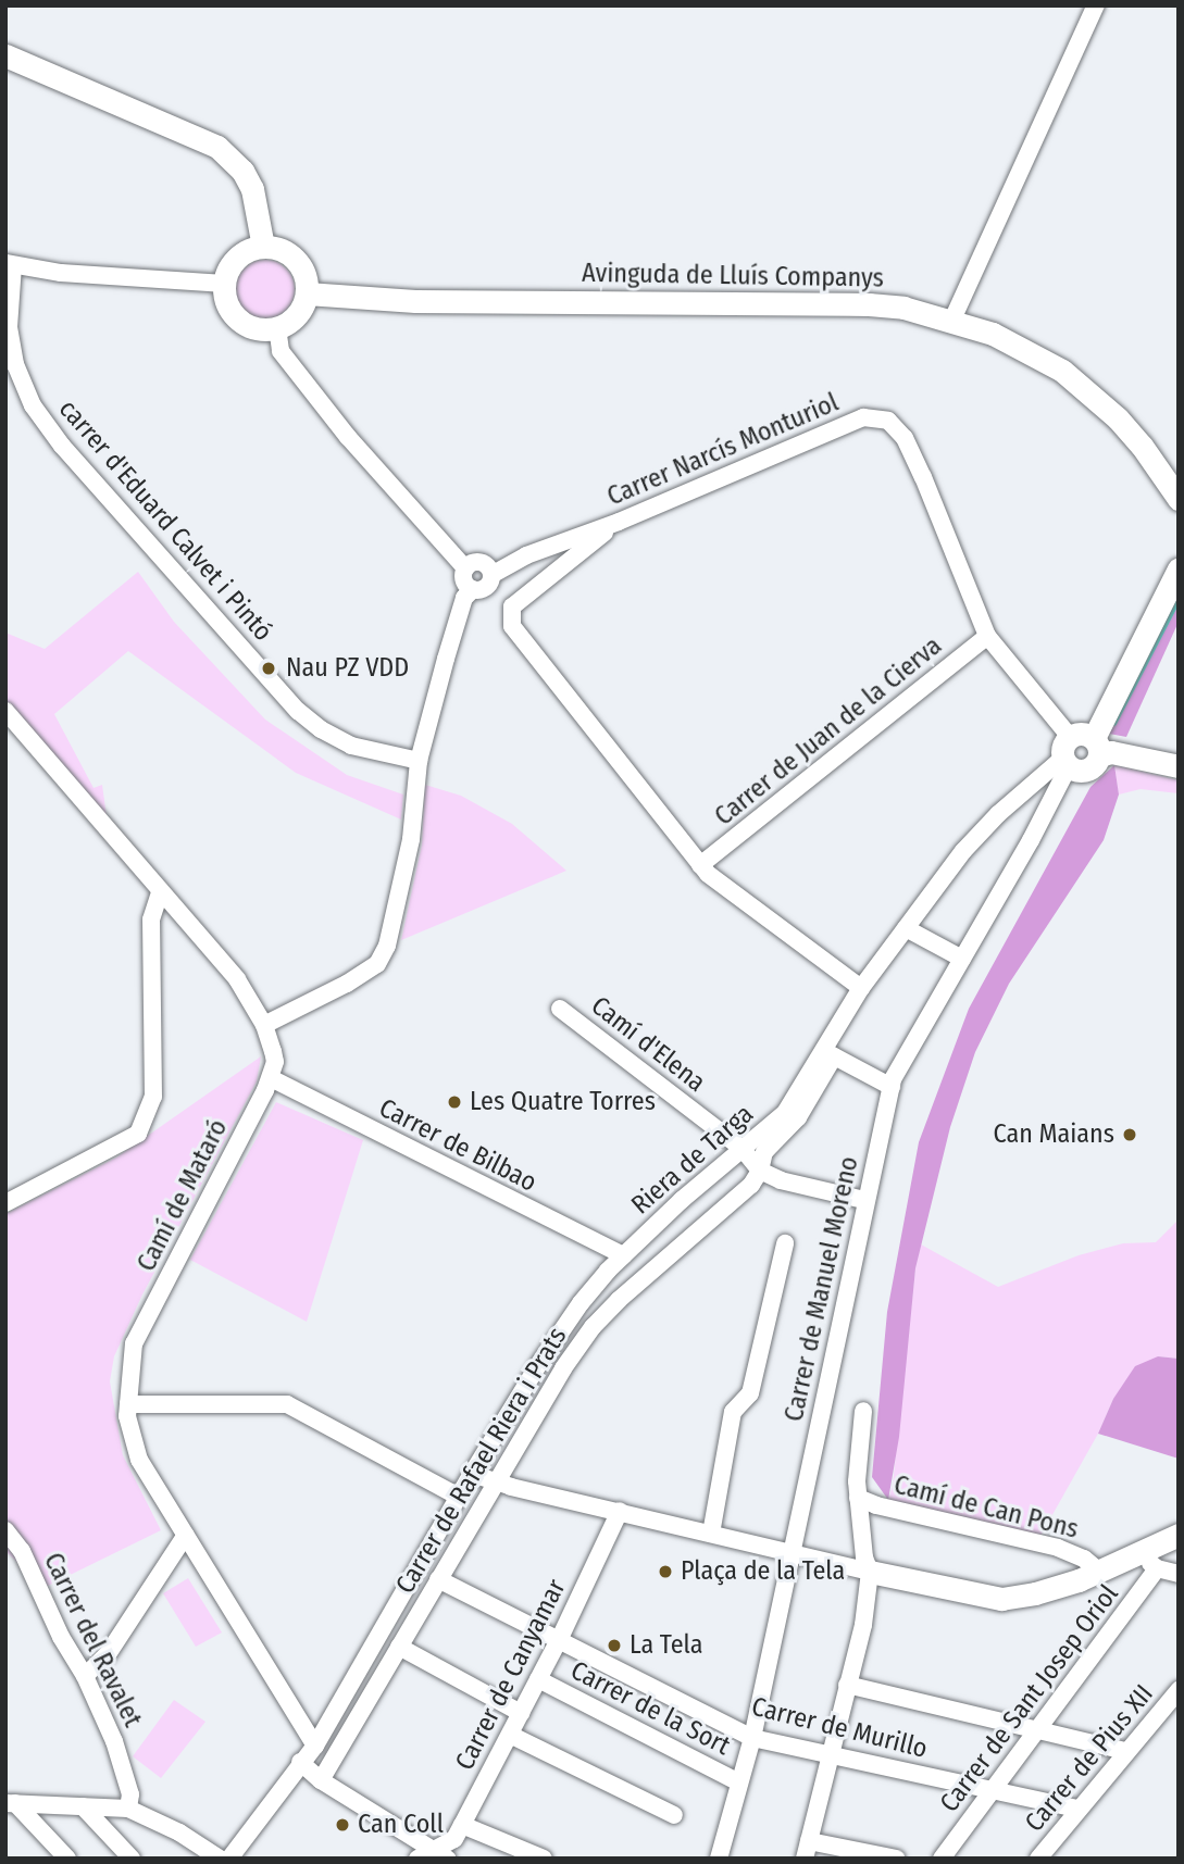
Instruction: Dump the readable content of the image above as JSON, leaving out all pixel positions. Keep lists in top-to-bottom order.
{
  "streets": {
    "street": [
      "Avinguda de Lluís Companys",
      "Carrer Narcís Monturiol",
      "carrer d'Eduard Calvet i Pintó",
      "Carrer de Juan de la Cierva",
      "Camí d'Elena",
      "Carrer de Bilbao",
      "Riera de Targa",
      "Camí de Mataró",
      "Carrer de Manuel Moreno",
      "Carrer de Rafael Riera i Prats",
      "Camí de Can Pons",
      "Carrer del Ravalet",
      "Carrer de Canyamar",
      "Carrer de Sant Josep Oriol",
      "Carrer de la Sort",
      "Carrer de Murillo",
      "Carrer de Pius XII"
    ]
  },
  "crossings": [
    ["Carrer Narcís Monturiol", "Carrer de Juan de la Cierva"],
    ["Carrer Narcís Monturiol", "Riera de Targa"],
    ["Carrer Narcís Monturiol", "Carrer de Manuel Moreno"],
    ["Camí d'Elena", "Riera de Targa"],
    ["Camí d'Elena", "Carrer de Rafael Riera i Prats"],
    ["Carrer de Bilbao", "Riera de Targa"],
    ["Carrer de Bilbao", "Camí de Mataró"],
    ["Riera de Targa", "Camí de Mataró"],
    ["Riera de Targa", "Carrer de Manuel Moreno"],
    ["Riera de Targa", "Carrer de Rafael Riera i Prats"],
    ["Carrer de Manuel Moreno", "Carrer de la Sort"],
    ["Carrer de Manuel Moreno", "Carrer de Murillo"],
    ["Carrer de Rafael Riera i Prats", "Carrer de Murillo"],
    ["Carrer de Canyamar", "Carrer de la Sort"],
    ["Carrer de Canyamar", "Carrer de Murillo"],
    ["Carrer de Sant Josep Oriol", "Carrer de Murillo"],
    ["Carrer de Murillo", "Carrer de Pius XII"]
  ],
  "places": [
    "Nau PZ VDD",
    "Les Quatre Torres",
    "Can Maians",
    "Plaça de la Tela",
    "La Tela",
    "Can Coll"
  ]
}
